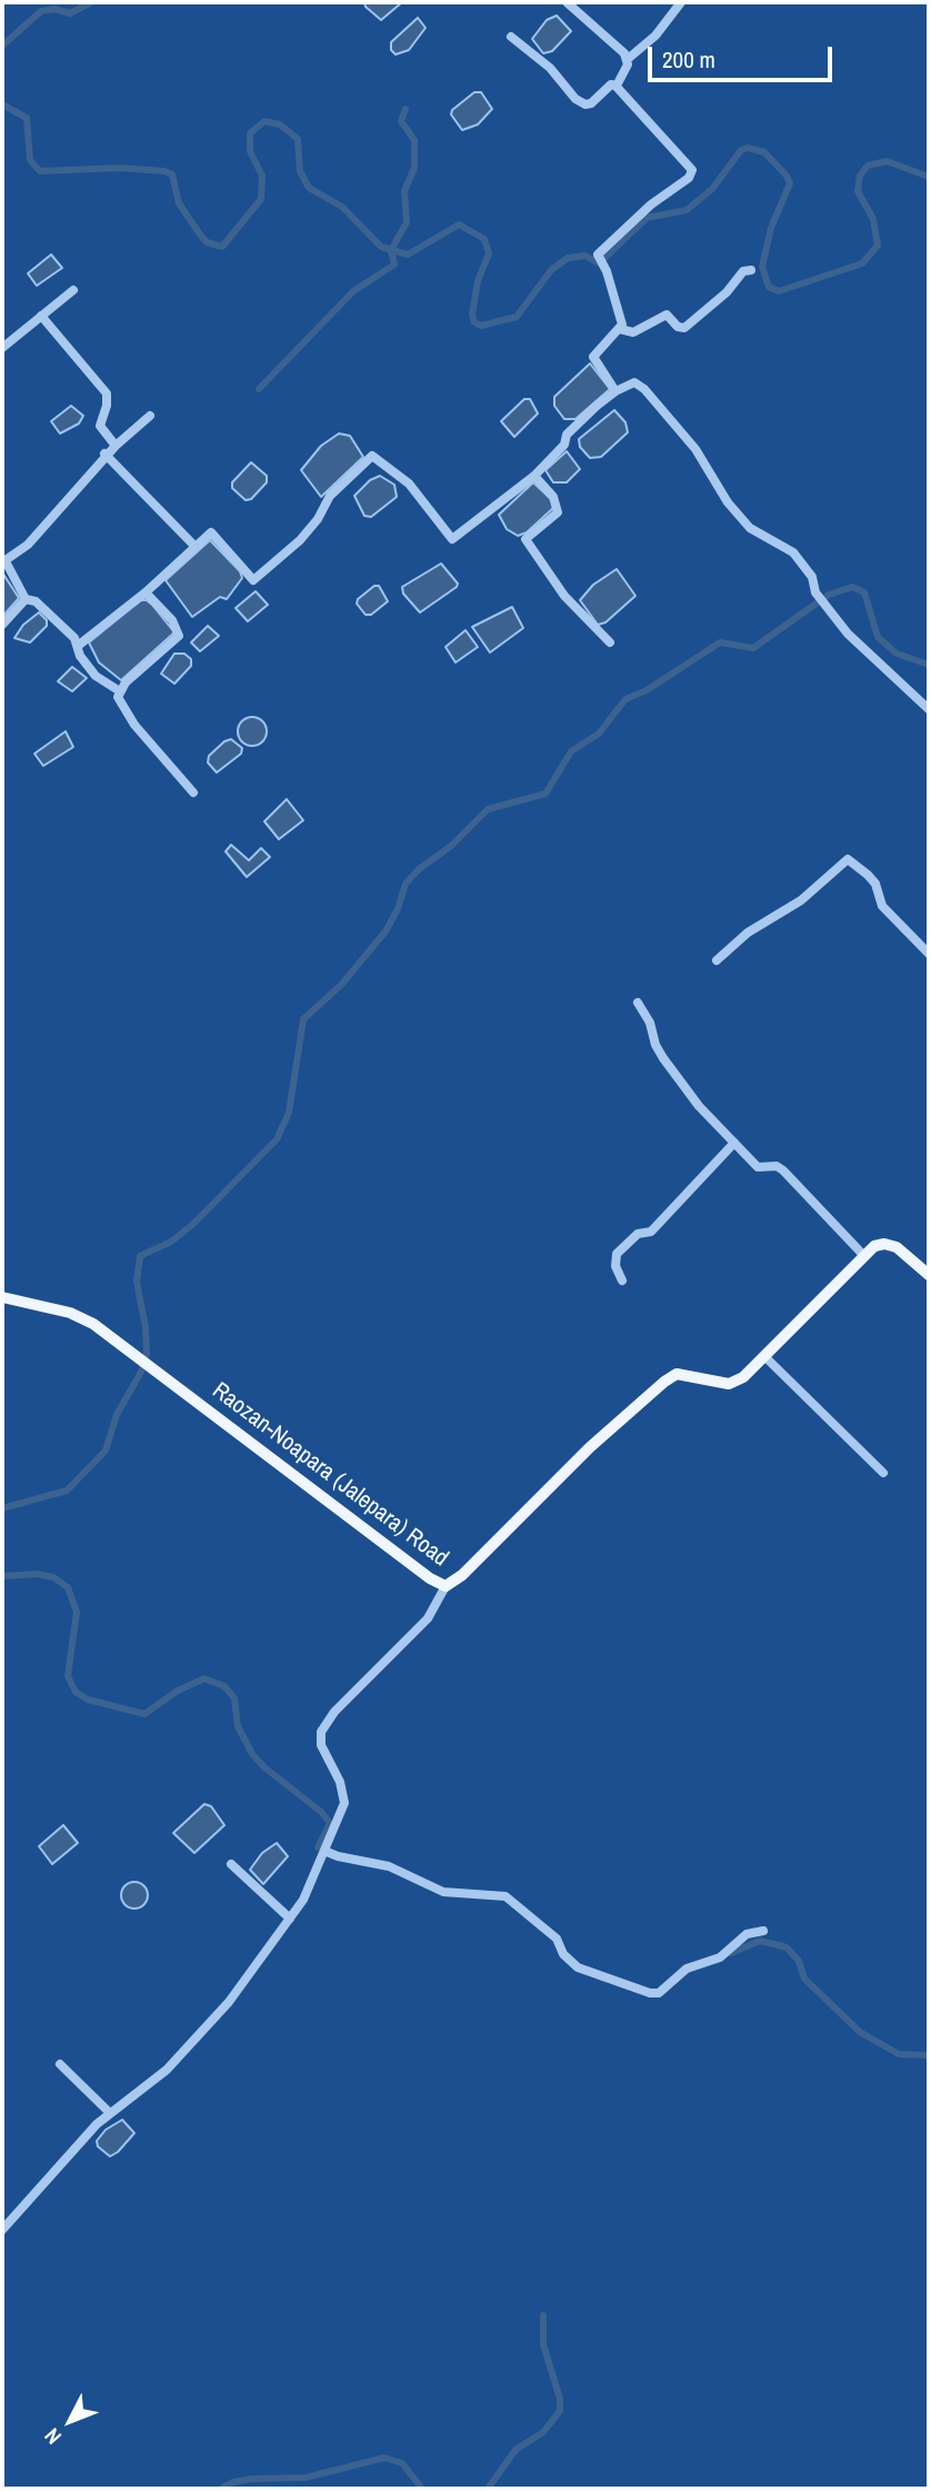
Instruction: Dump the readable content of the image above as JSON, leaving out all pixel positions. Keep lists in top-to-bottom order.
{
  "streets": {
    "main road": ["Raozan-Noapara (Jalepara) Road"]
  },
  "scale_bar": "200 m",
  "north": "bottom left"
}
